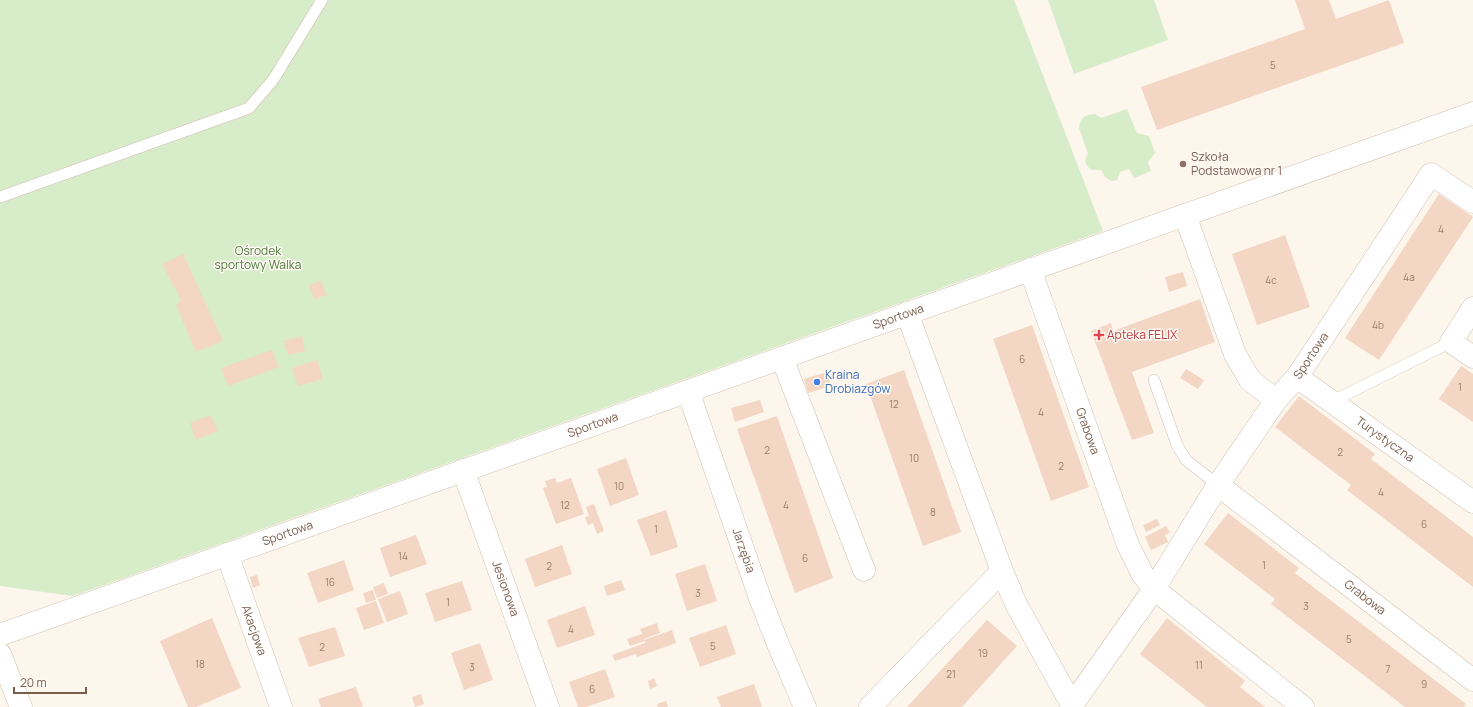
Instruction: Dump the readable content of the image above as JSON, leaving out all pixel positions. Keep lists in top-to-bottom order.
{
  "streets": {
    "street": [
      "Sportowa",
      "Grabowa",
      "Turystyczna",
      "Jarzębia",
      "Jesionowa",
      "Akacjowa"
    ]
  },
  "crossings": [
    ["Sportowa", "Grabowa"],
    ["Sportowa", "Turystyczna"],
    ["Sportowa", "Jarzębia"],
    ["Sportowa", "Jesionowa"],
    ["Sportowa", "Akacjowa"]
  ],
  "parks": ["Ośrodek sportowy Walka"],
  "places": {
    "other": ["Szkoła Podstawowa nr 1", "Kraina Drobiazgów"],
    "health": ["Apteka FELIX"]
  },
  "house_numbers": [
    "5",
    "4",
    "4a",
    "4c",
    "4b",
    "6",
    "1",
    "12",
    "4",
    "2",
    "2",
    "10",
    "2",
    "10",
    "4",
    "12",
    "4",
    "8",
    "6",
    "1",
    "14",
    "6",
    "1",
    "2",
    "16",
    "3",
    "1",
    "3",
    "4",
    "5",
    "5",
    "2",
    "19",
    "18",
    "11",
    "3",
    "7",
    "21",
    "9",
    "6"
  ],
  "scale_bar": "20 m"
}
